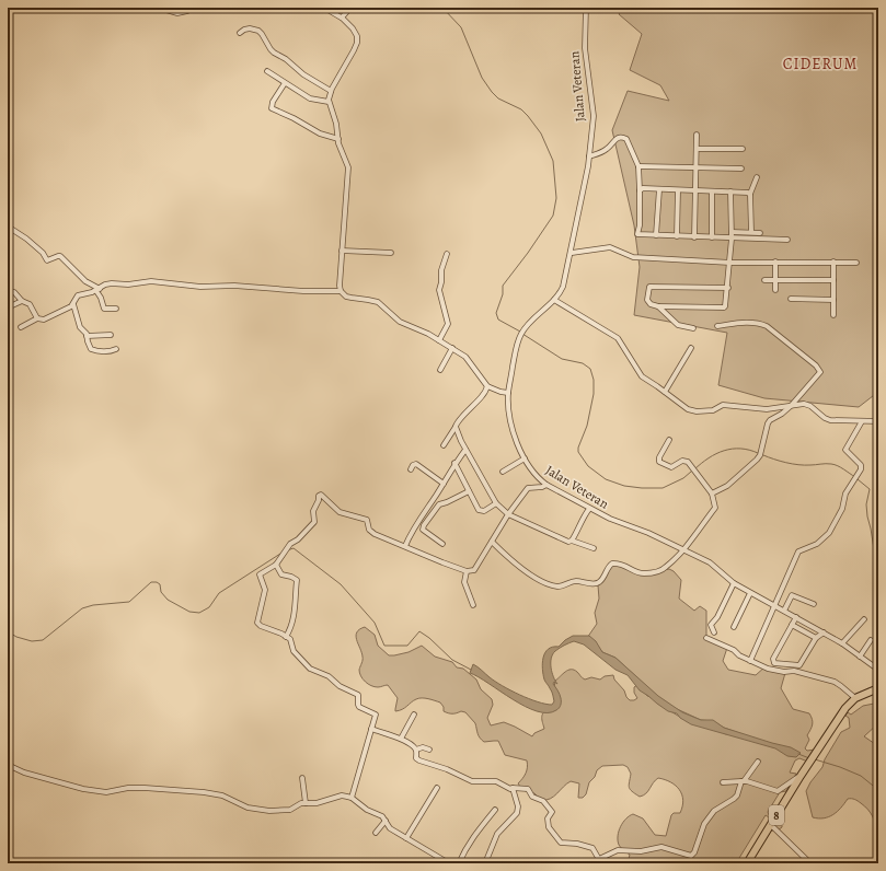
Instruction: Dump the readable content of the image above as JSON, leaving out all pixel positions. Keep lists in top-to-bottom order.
{
  "streets": {
    "highway": ["8"],
    "street": ["Jalan Veteran"]
  },
  "districts": ["CIDERUM"]
}
